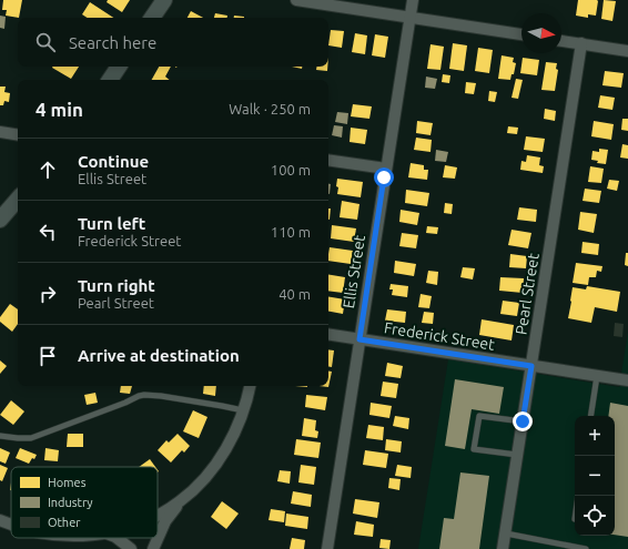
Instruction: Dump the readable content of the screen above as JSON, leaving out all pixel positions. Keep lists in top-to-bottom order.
{
  "streets": {
    "street": ["Ellis Street", "Pearl Street", "Frederick Street"]
  },
  "crossings": [
    ["Ellis Street", "Frederick Street"],
    ["Pearl Street", "Frederick Street"]
  ],
  "legend": ["Homes", "Industry", "Other"],
  "north": "right",
  "page": {
    "search": "Search here",
    "heading": ["4 min", "Walk · 250 m"],
    "list": [
      ["Continue", "Ellis Street", "100 m"],
      ["Turn left", "Frederick Street", "110 m"],
      ["Turn right", "Pearl Street", "40 m"],
      "Arrive at destination"
    ],
    "map_buttons": ["+", "−"]
  }
}
